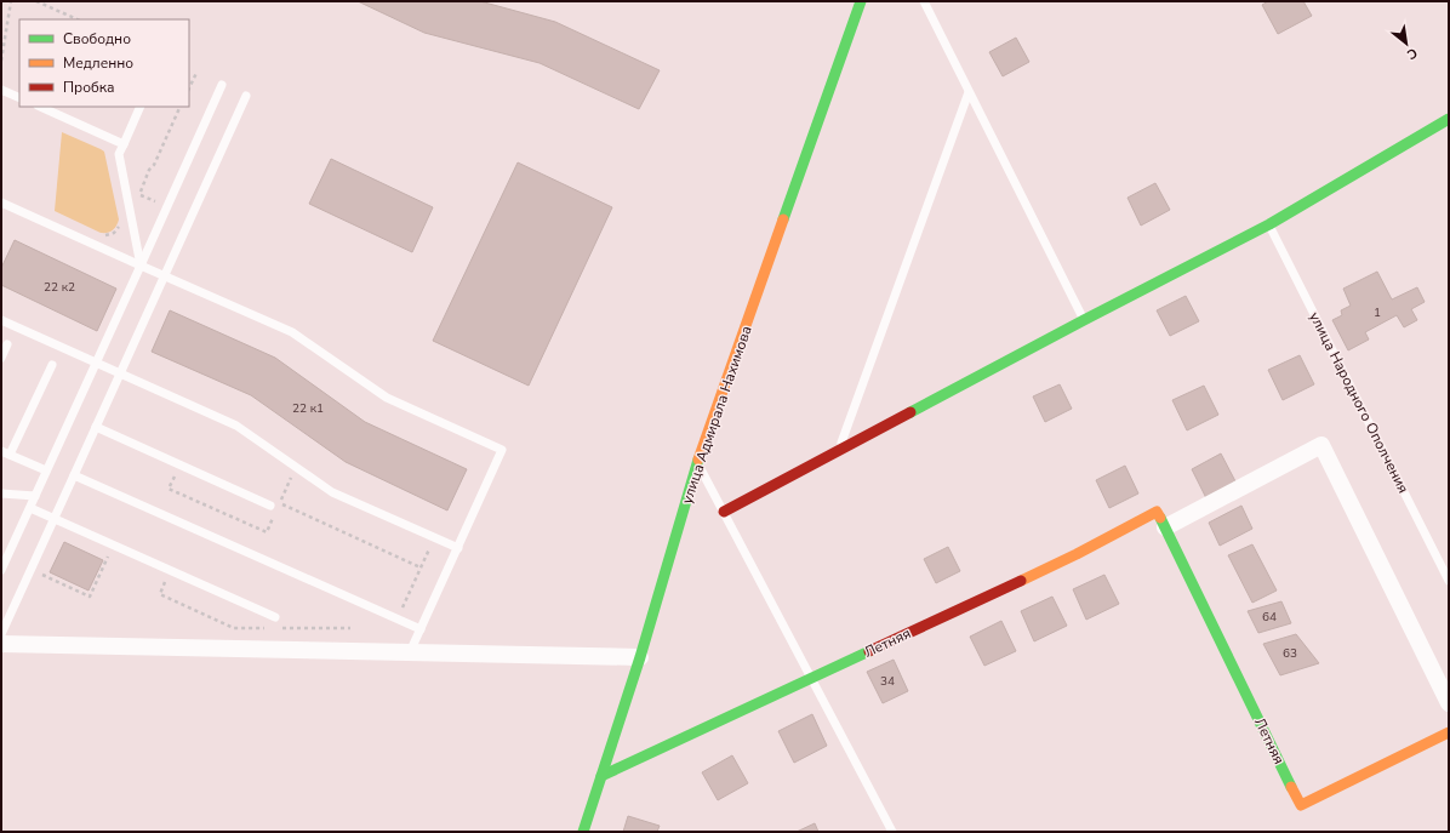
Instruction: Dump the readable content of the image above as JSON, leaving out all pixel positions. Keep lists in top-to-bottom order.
{
  "streets": {
    "street": ["улица Адмирала Нахимова", "Летняя"],
    "lane": ["улица Народного Ополчения"]
  },
  "crossings": [
    ["улица Адмирала Нахимова", "Летняя"]
  ],
  "house_numbers": [
    "22 к2",
    "1",
    "22 к1",
    "64",
    "63",
    "34"
  ],
  "legend": ["Свободно", "Медленно", "Пробка"],
  "north": "bottom right"
}
